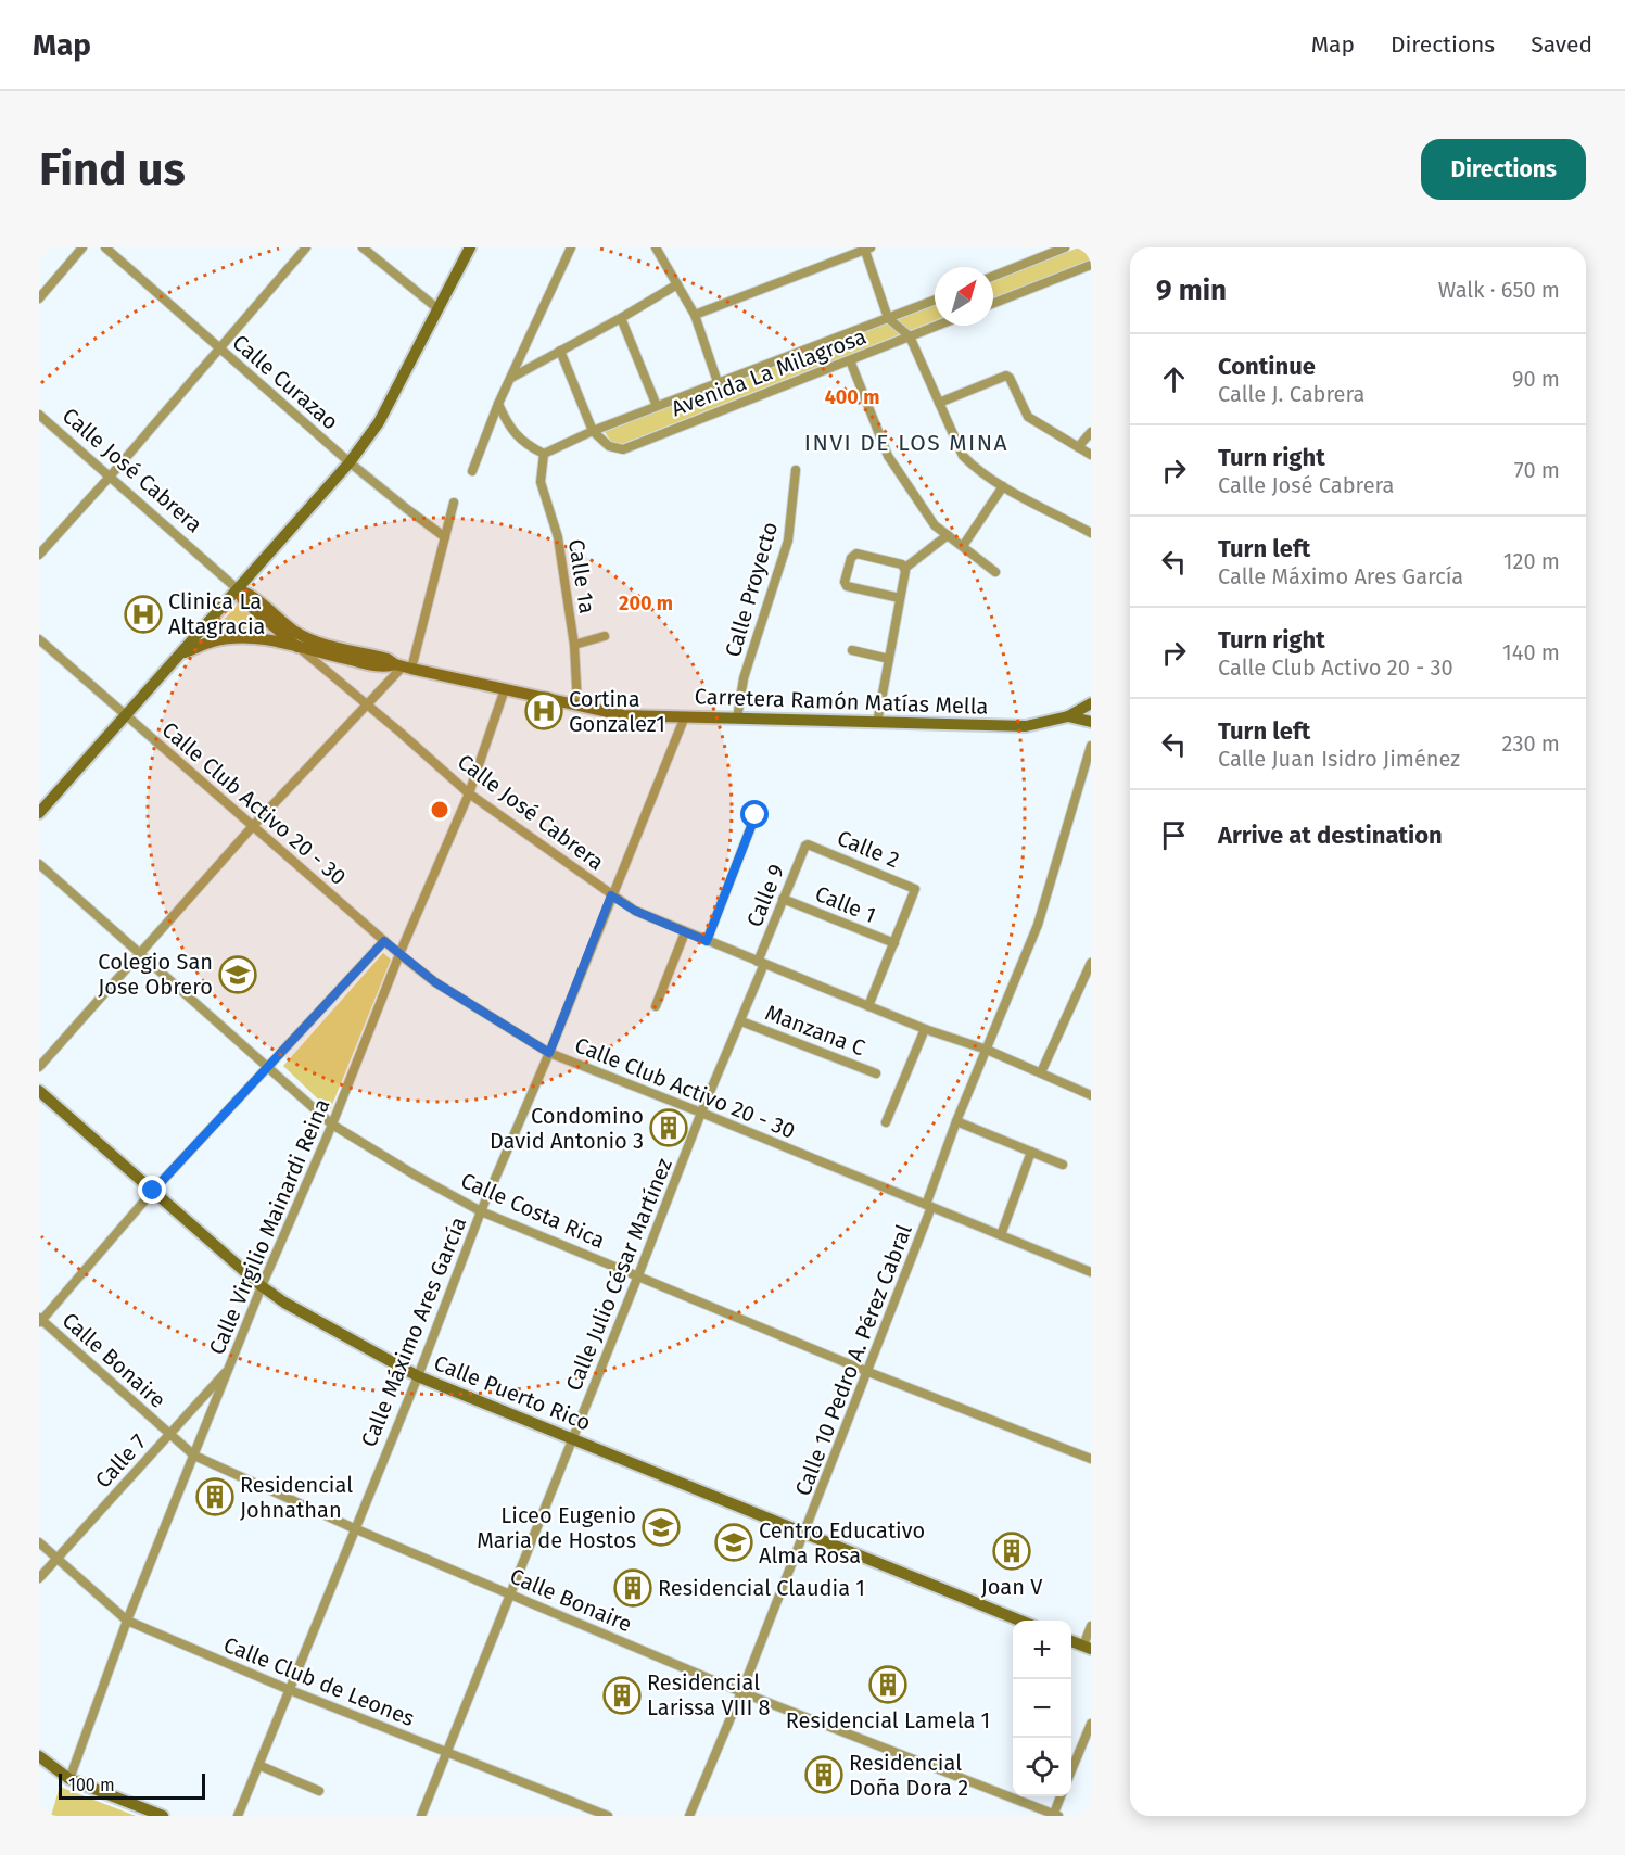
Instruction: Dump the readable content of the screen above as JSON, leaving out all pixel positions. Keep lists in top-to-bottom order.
{
  "streets": {
    "main road": ["Calle José Cabrera", "Carretera Ramón Matías Mella", "Calle Puerto Rico"],
    "street": [
      "Avenida La Milagrosa",
      "Calle Curazao",
      "Calle 1a",
      "Calle Proyecto",
      "Calle Club Activo 20 - 30",
      "Calle 2",
      "Calle 9",
      "Calle 1",
      "Manzana C",
      "Calle Costa Rica",
      "Calle Virgilio Mainardi Reina",
      "Calle Julio César Martínez",
      "Calle Máximo Ares García",
      "Calle Bonaire",
      "Calle 10 Pedro A. Pérez Cabral",
      "Calle 7",
      "Calle Club de Leones"
    ]
  },
  "crossings": [
    ["Avenida La Milagrosa", "Calle 1a"],
    ["Calle José Cabrera", "Carretera Ramón Matías Mella"],
    ["Calle José Cabrera", "Calle 9"],
    ["Calle José Cabrera", "Calle Virgilio Mainardi Reina"],
    ["Calle José Cabrera", "Calle Julio César Martínez"],
    ["Calle José Cabrera", "Calle Máximo Ares García"],
    ["Calle José Cabrera", "Calle 10 Pedro A. Pérez Cabral"],
    ["Calle 1a", "Carretera Ramón Matías Mella"],
    ["Calle Proyecto", "Carretera Ramón Matías Mella"],
    ["Carretera Ramón Matías Mella", "Calle Virgilio Mainardi Reina"],
    ["Carretera Ramón Matías Mella", "Calle Máximo Ares García"],
    ["Calle Club Activo 20 - 30", "Calle Virgilio Mainardi Reina"],
    ["Calle Club Activo 20 - 30", "Calle Julio César Martínez"],
    ["Calle Club Activo 20 - 30", "Calle Máximo Ares García"],
    ["Calle Club Activo 20 - 30", "Calle 10 Pedro A. Pérez Cabral"],
    ["Calle 2", "Calle 9"],
    ["Calle 2", "Calle 1"],
    ["Calle 9", "Calle 1"],
    ["Calle 9", "Calle Julio César Martínez"],
    ["Manzana C", "Calle Julio César Martínez"],
    ["Calle Costa Rica", "Calle Virgilio Mainardi Reina"],
    ["Calle Costa Rica", "Calle Julio César Martínez"],
    ["Calle Costa Rica", "Calle Máximo Ares García"],
    ["Calle Costa Rica", "Calle 10 Pedro A. Pérez Cabral"],
    ["Calle Virgilio Mainardi Reina", "Calle Bonaire"],
    ["Calle Virgilio Mainardi Reina", "Calle Puerto Rico"],
    ["Calle Virgilio Mainardi Reina", "Calle 7"],
    ["Calle Virgilio Mainardi Reina", "Calle Club de Leones"],
    ["Calle Julio César Martínez", "Calle Bonaire"],
    ["Calle Julio César Martínez", "Calle Puerto Rico"],
    ["Calle Julio César Martínez", "Calle Club de Leones"],
    ["Calle Máximo Ares García", "Calle Bonaire"],
    ["Calle Máximo Ares García", "Calle Puerto Rico"],
    ["Calle Máximo Ares García", "Calle Club de Leones"],
    ["Calle Bonaire", "Calle 10 Pedro A. Pérez Cabral"],
    ["Calle Bonaire", "Calle 7"],
    ["Calle 10 Pedro A. Pérez Cabral", "Calle Puerto Rico"],
    ["Calle 7", "Calle Club de Leones"]
  ],
  "districts": ["INVI DE LOS MINA"],
  "places": {
    "hospital": ["Clinica La Altagracia", "Cortina Gonzalez1"],
    "school or university": ["Colegio San Jose Obrero", "Liceo Eugenio Maria de Hostos", "Centro Educativo Alma Rosa"],
    "building": [
      "Condomino David Antonio 3",
      "Residencial Johnathan",
      "Joan V",
      "Residencial Claudia 1",
      "Residencial Lamela 1",
      "Residencial Larissa VIII 8",
      "Residencial Doña Dora 2"
    ]
  },
  "scale_bar": "100 m",
  "north": "top right",
  "page": {
    "header": "Map",
    "nav": ["Map", "Directions", "Saved"],
    "buttons": "Directions",
    "title": "Find us",
    "heading": ["9 min", "Walk · 650 m"],
    "list": [
      ["Continue", "Calle J. Cabrera", "90 m"],
      ["Turn right", "Calle José Cabrera", "70 m"],
      ["Turn left", "Calle Máximo Ares García", "120 m"],
      ["Turn right", "Calle Club Activo 20 - 30", "140 m"],
      ["Turn left", "Calle Juan Isidro Jiménez", "230 m"],
      "Arrive at destination"
    ],
    "map_buttons": ["+", "−"],
    "scale": "100 m"
  },
  "rings": ["400 m", "200 m"]
}
